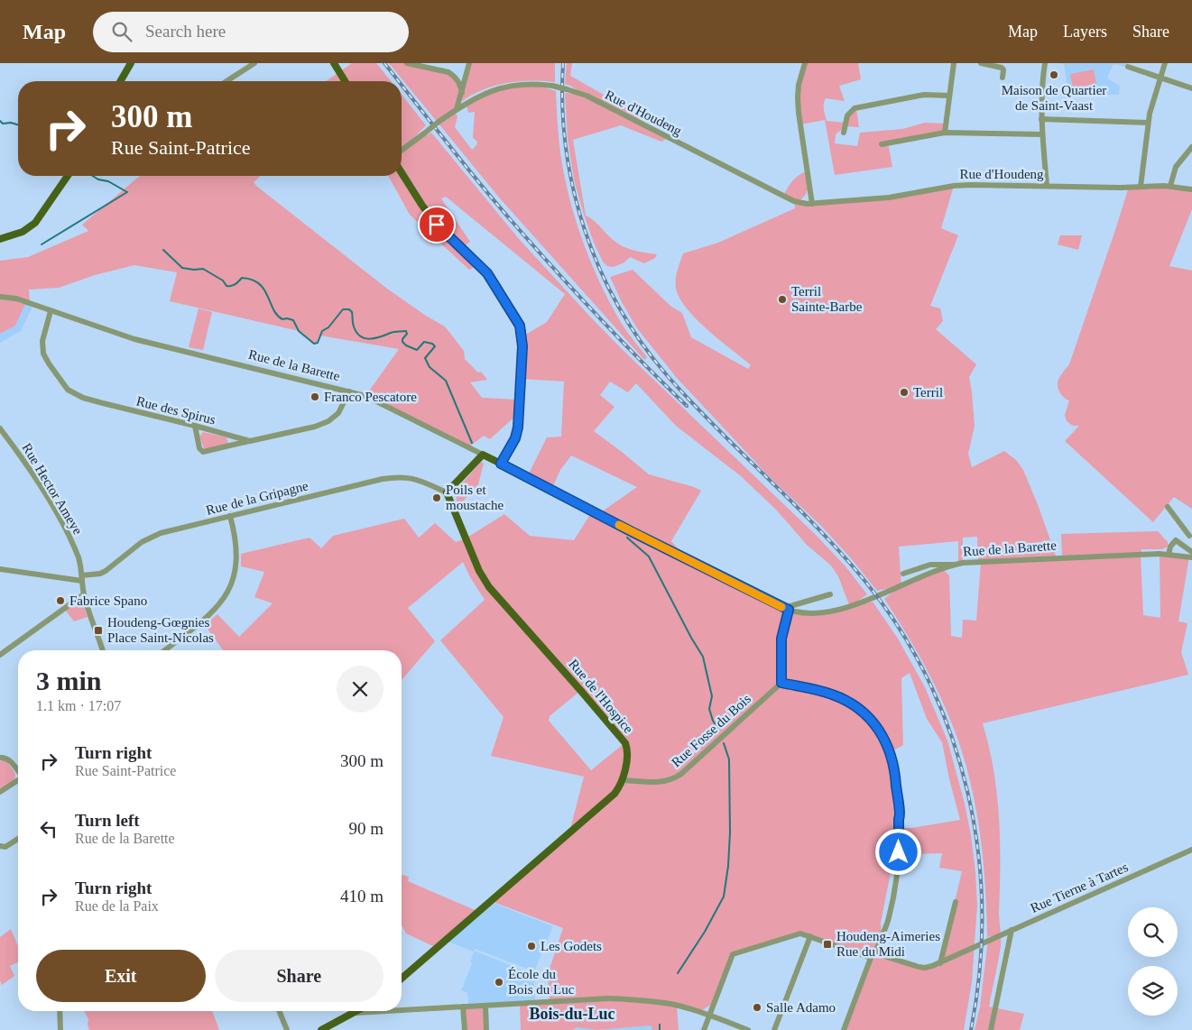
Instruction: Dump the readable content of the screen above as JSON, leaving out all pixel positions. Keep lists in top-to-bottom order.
{
  "streets": {
    "main road": ["Rue de la Barette", "Rue de l'Hospice"],
    "street": [
      "Rue d'Houdeng",
      "Rue des Spirus",
      "Rue Hector Ameye",
      "Rue de la Gripagne",
      "Rue Fosse du Bois",
      "Rue Tierne à Tartes"
    ]
  },
  "crossings": [
    ["Rue de la Barette", "Rue des Spirus"],
    ["Rue Hector Ameye", "Rue de la Gripagne"],
    ["Rue de la Gripagne", "Rue de l'Hospice"],
    ["Rue de l'Hospice", "Rue Fosse du Bois"]
  ],
  "districts": ["Bois-du-Luc"],
  "places": {
    "other": [
      "Maison de Quartier de Saint-Vaast",
      "Terril Sainte-Barbe",
      "Terril",
      "Franco Pescatore",
      "Poils et moustache",
      "Fabrice Spano",
      "Les Godets",
      "École du Bois du Luc",
      "Salle Adamo"
    ],
    "transit": ["Houdeng-Gœgnies Place Saint-Nicolas", "Houdeng-Aimeries Rue du Midi"]
  },
  "page": {
    "header": "Map",
    "search": "Search here",
    "nav": ["Map", "Layers", "Share"],
    "turn": ["300 m", "Rue Saint-Patrice"],
    "heading": ["3 min", "1.1 km · 17:07"],
    "list": [
      {
        "name": "Turn right",
        "note": "Rue Saint-Patrice",
        "value": "300 m"
      },
      {
        "name": "Turn left",
        "note": "Rue de la Barette",
        "value": "90 m"
      },
      {
        "name": "Turn right",
        "note": "Rue de la Paix",
        "value": "410 m"
      }
    ],
    "buttons": ["Exit", "Share"]
  }
}
